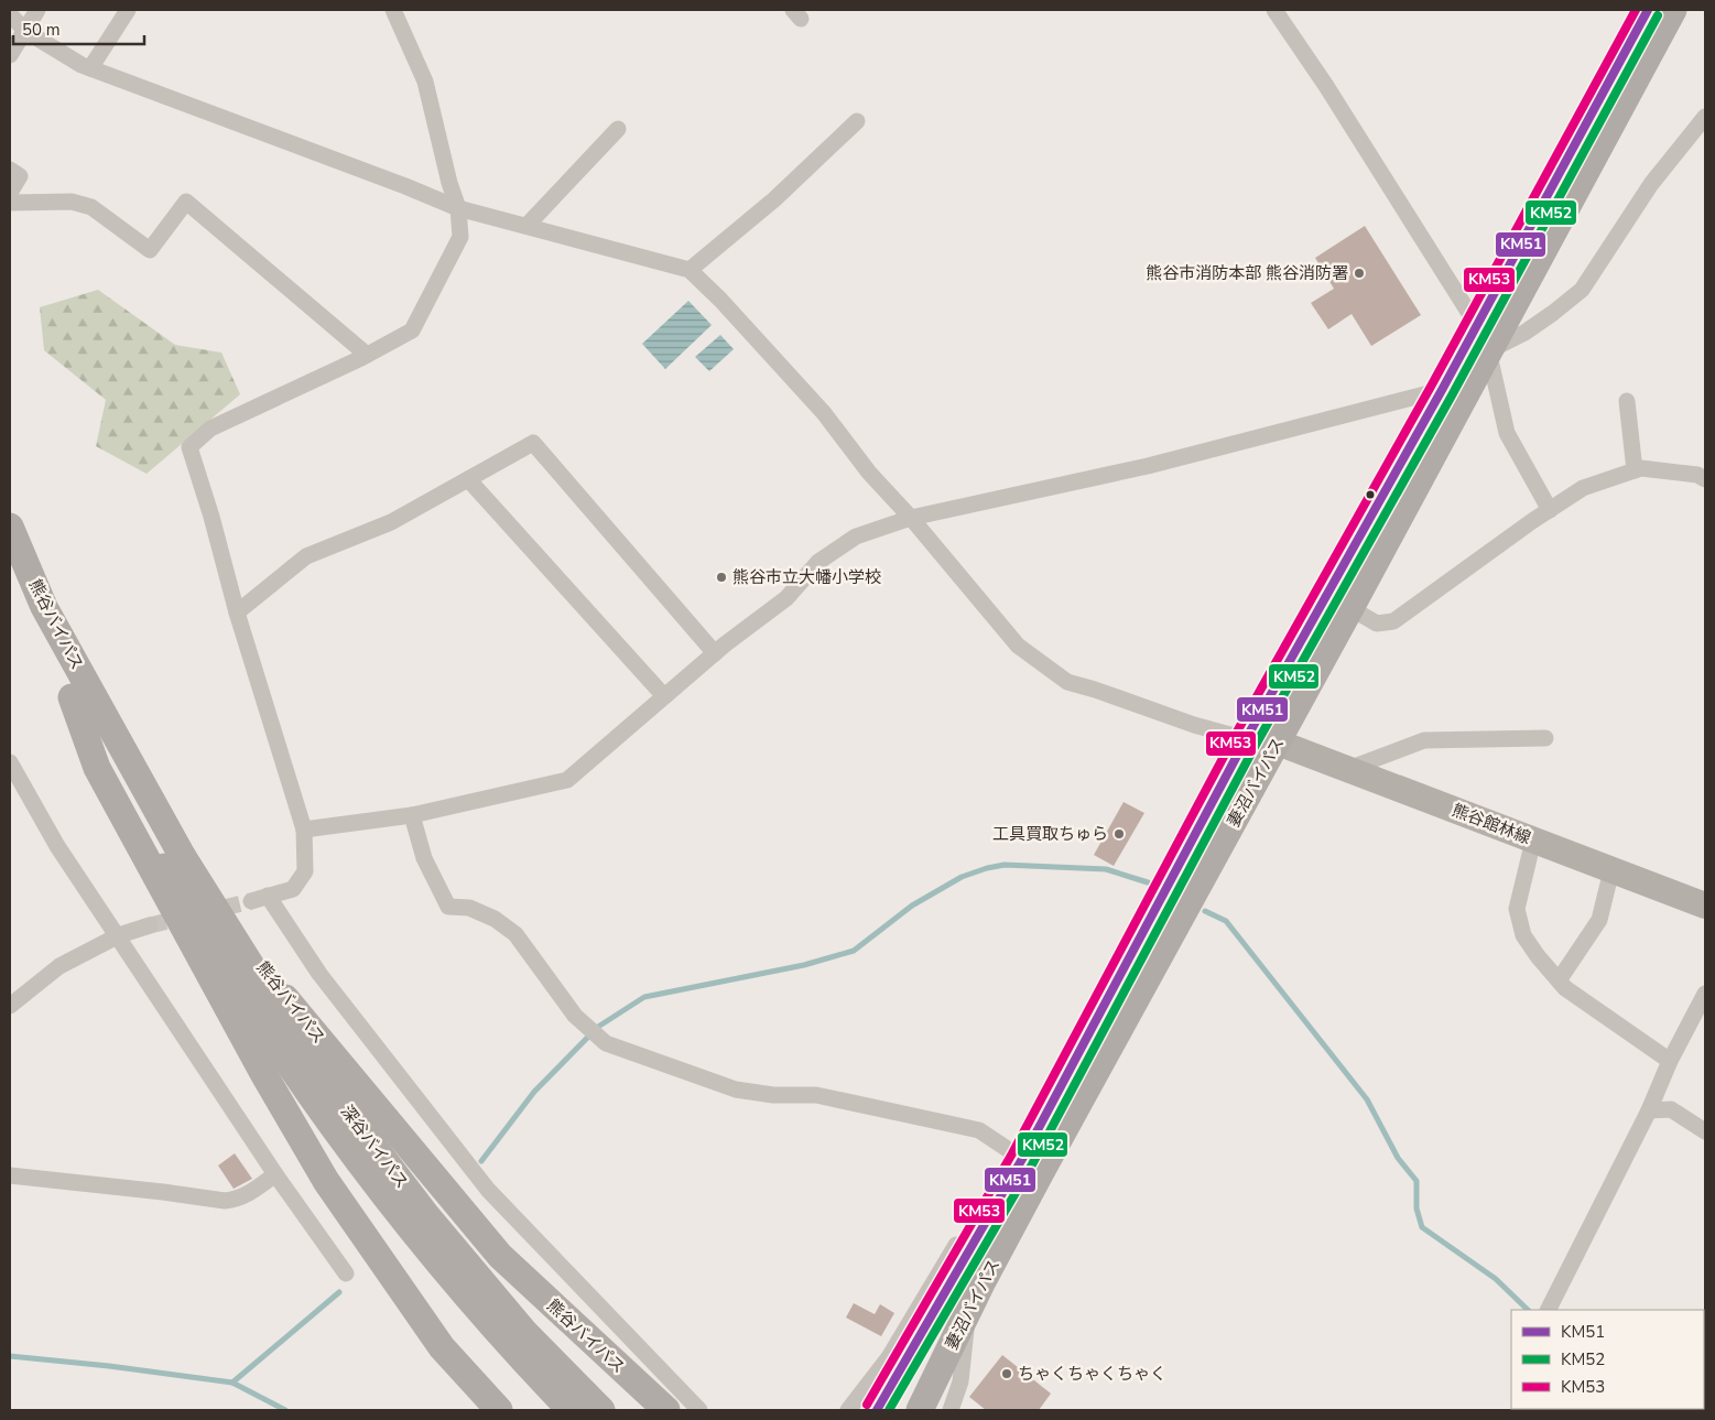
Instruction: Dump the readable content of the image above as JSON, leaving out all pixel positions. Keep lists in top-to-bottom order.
{
  "streets": {
    "highway": ["熊谷バイパス", "妻沼バイパス", "深谷バイパス"],
    "main road": ["熊谷館林線"]
  },
  "crossings": [
    ["熊谷バイパス", "深谷バイパス"],
    ["妻沼バイパス", "熊谷館林線"]
  ],
  "places": [
    "熊谷市消防本部 熊谷消防署",
    "熊谷市立大幡小学校",
    "工具買取ちゅら",
    "ちゃくちゃくちゃく"
  ],
  "lines": ["transit line KM51", "transit line KM53", "transit line KM52"],
  "legend": ["KM51", "KM52", "KM53"],
  "scale_bar": "50 m"
}
